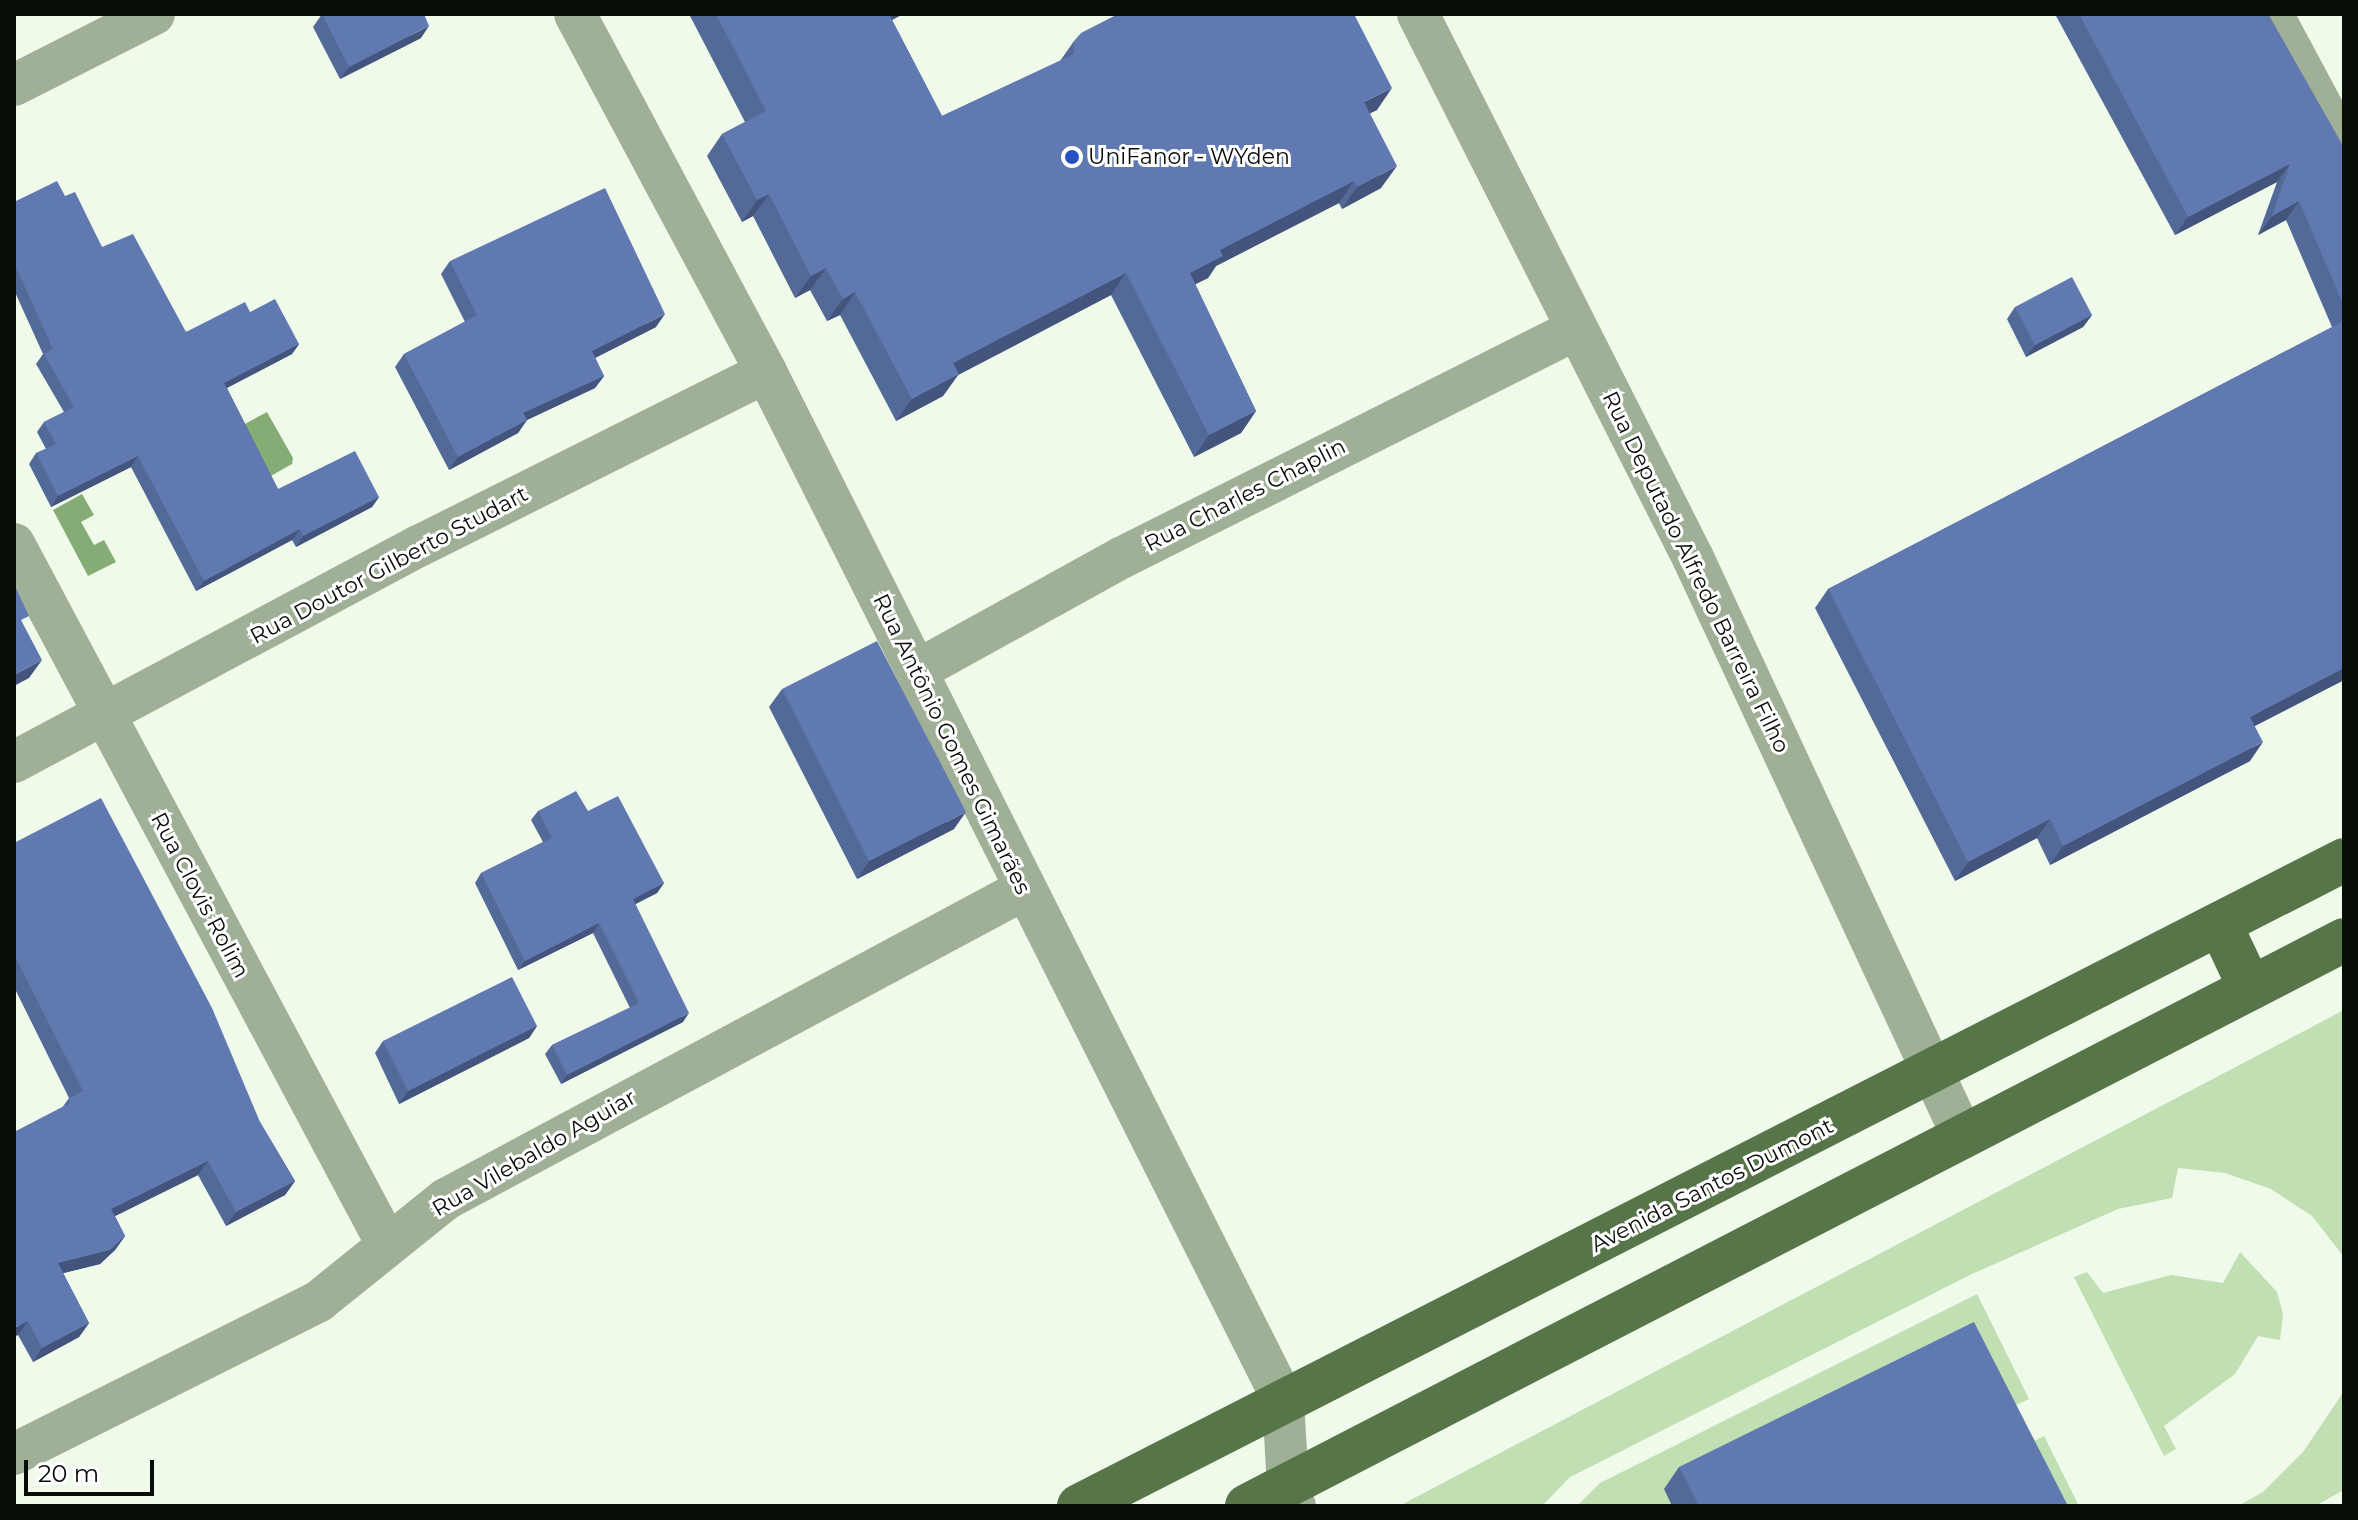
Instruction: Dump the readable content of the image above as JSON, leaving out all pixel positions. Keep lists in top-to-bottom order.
{
  "streets": {
    "main road": ["Avenida Santos Dumont"],
    "street": [
      "Rua Charles Chaplin",
      "Rua Doutor Gilberto Studart",
      "Rua Deputado Alfredo Barreira Filho",
      "Rua Antônio Gomes Gimarães",
      "Rua Clovis Rolim",
      "Rua Vilebaldo Aguiar"
    ]
  },
  "crossings": [
    ["Rua Charles Chaplin", "Rua Deputado Alfredo Barreira Filho"],
    ["Rua Charles Chaplin", "Rua Antônio Gomes Gimarães"],
    ["Rua Doutor Gilberto Studart", "Rua Antônio Gomes Gimarães"],
    ["Rua Doutor Gilberto Studart", "Rua Clovis Rolim"],
    ["Rua Deputado Alfredo Barreira Filho", "Avenida Santos Dumont"],
    ["Rua Antônio Gomes Gimarães", "Rua Vilebaldo Aguiar"],
    ["Rua Antônio Gomes Gimarães", "Avenida Santos Dumont"],
    ["Rua Clovis Rolim", "Rua Vilebaldo Aguiar"]
  ],
  "places": ["UniFanor - WYden"],
  "scale_bar": "20 m"
}
